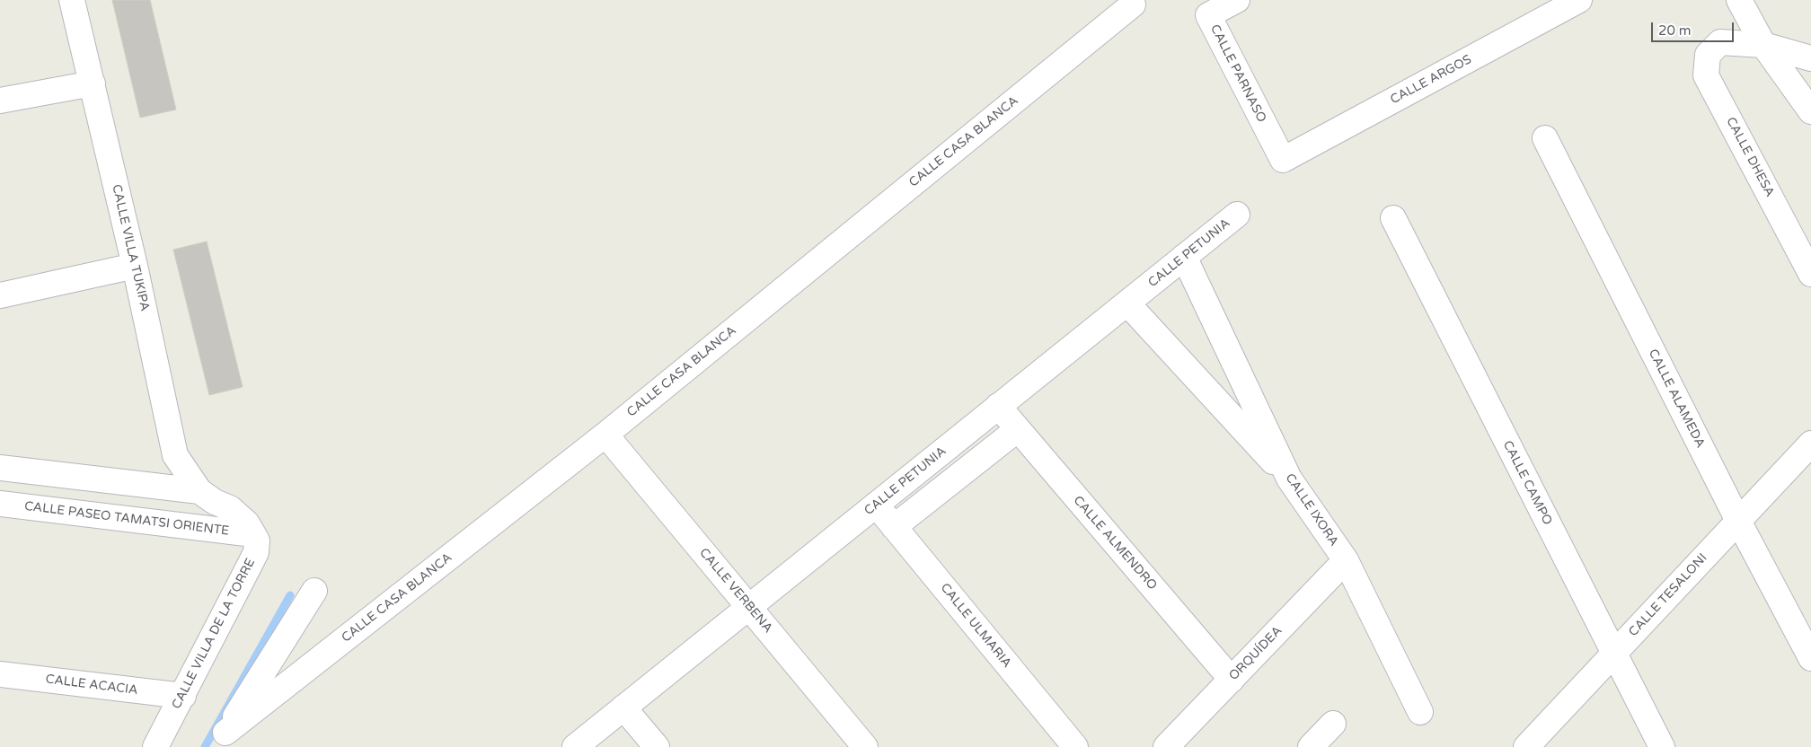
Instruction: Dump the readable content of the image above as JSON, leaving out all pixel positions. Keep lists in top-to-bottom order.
{
  "streets": {
    "street": [
      "CALLE PARNASO",
      "CALLE ARGOS",
      "CALLE CASA BLANCA",
      "CALLE DHESA",
      "CALLE VILLA TUKIPA",
      "CALLE PETUNIA",
      "CALLE ALAMEDA",
      "CALLE CAMPO",
      "CALLE IXORA",
      "CALLE PASEO TAMATSI ORIENTE",
      "CALLE ALMENDRO",
      "CALLE VERBENA",
      "CALLE TESALONI",
      "CALLE ULMARIA",
      "CALLE VILLA DE LA TORRE",
      "ORQUÍDEA",
      "CALLE ACACIA"
    ]
  },
  "crossings": [
    ["CALLE PARNASO", "CALLE ARGOS"],
    ["CALLE CASA BLANCA", "CALLE VERBENA"],
    ["CALLE PETUNIA", "CALLE IXORA"],
    ["CALLE PETUNIA", "CALLE ALMENDRO"],
    ["CALLE PETUNIA", "CALLE VERBENA"],
    ["CALLE PETUNIA", "CALLE ULMARIA"],
    ["CALLE ALAMEDA", "CALLE TESALONI"],
    ["CALLE CAMPO", "CALLE TESALONI"],
    ["CALLE IXORA", "ORQUÍDEA"],
    ["CALLE PASEO TAMATSI ORIENTE", "CALLE VILLA DE LA TORRE"],
    ["CALLE ALMENDRO", "ORQUÍDEA"],
    ["CALLE VILLA DE LA TORRE", "CALLE ACACIA"]
  ],
  "scale_bar": "20 m"
}
